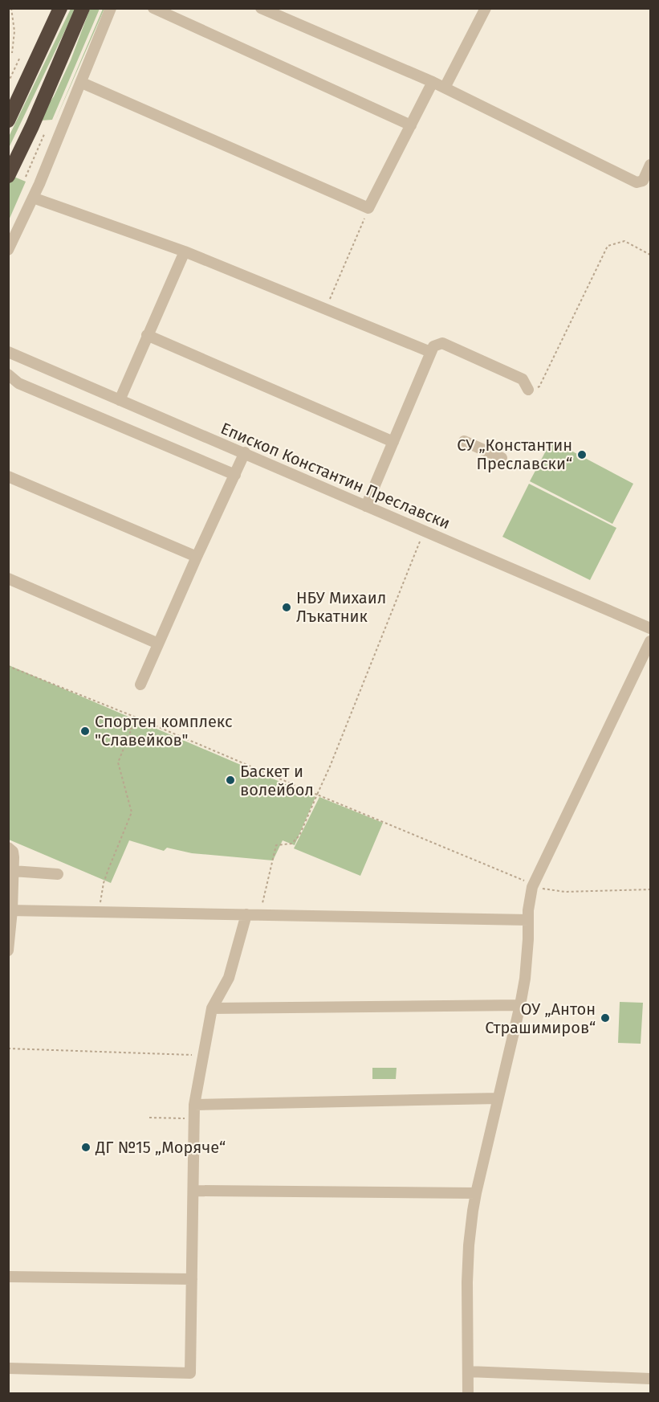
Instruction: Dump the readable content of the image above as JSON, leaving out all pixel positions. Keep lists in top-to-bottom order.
{
  "streets": {
    "street": ["Епископ Константин Преславски"]
  },
  "places": [
    "СУ „Константин Преславски“",
    "НБУ Михаил Лъкатник",
    "Спортен комплекс \"Славейков\"",
    "Баскет и волейбол",
    "ОУ „Антон Страшимиров“",
    "ДГ №15 „Моряче“"
  ]
}
